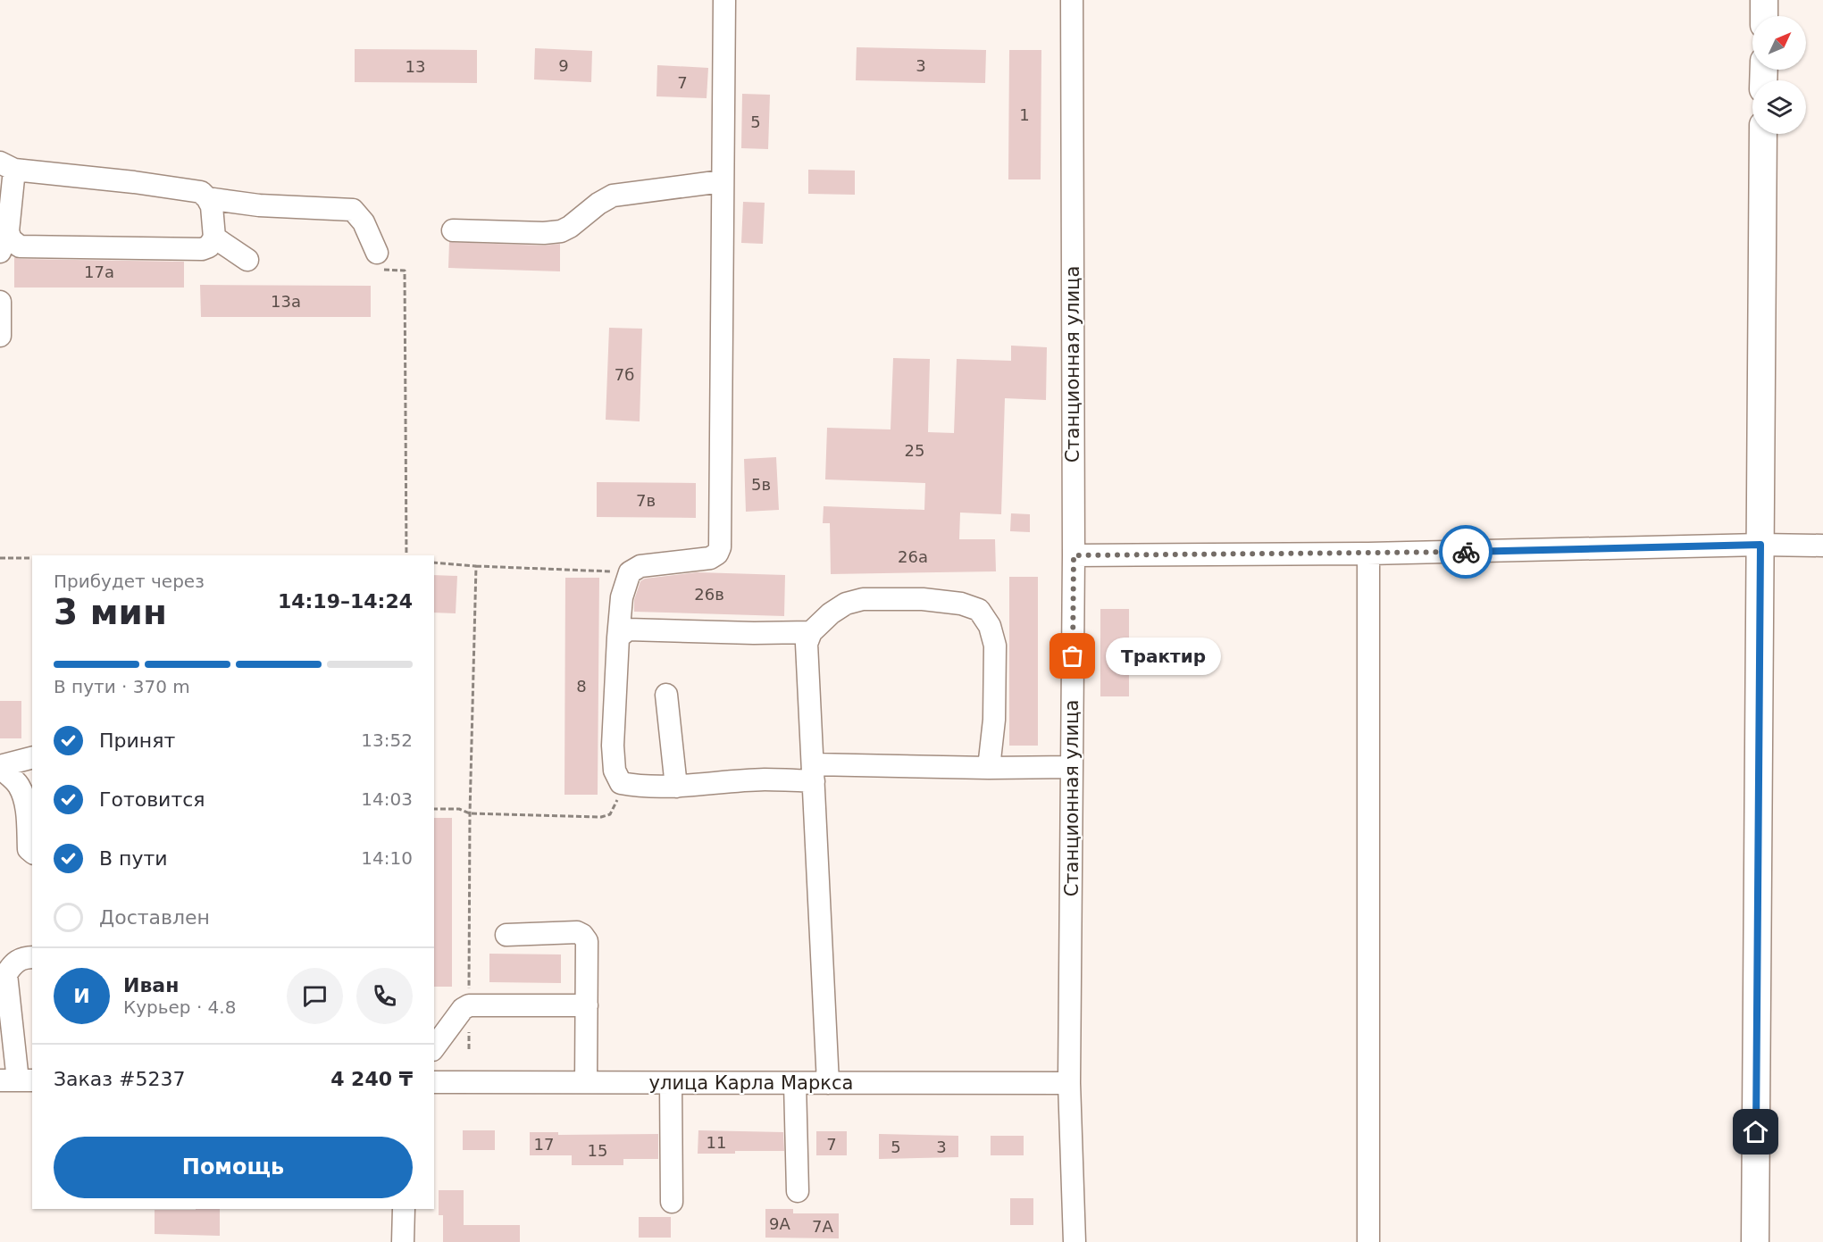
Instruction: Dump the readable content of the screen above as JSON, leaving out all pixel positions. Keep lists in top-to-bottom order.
{
  "streets": {
    "street": ["Станционная улица", "улица Карла Маркса"]
  },
  "crossings": [
    ["Станционная улица", "улица Карла Маркса"]
  ],
  "places": ["Трактир"],
  "house_numbers": [
    "9",
    "3",
    "13",
    "7",
    "1",
    "5",
    "17а",
    "13а",
    "7б",
    "25",
    "5в",
    "7в",
    "26а",
    "26в",
    "8",
    "11",
    "17",
    "7",
    "5",
    "3",
    "15",
    "9А",
    "7А"
  ],
  "north": "top right",
  "page": {
    "heading": ["3 мин", "Прибудет через", "14:19–14:24"],
    "panel": [
      "Иван",
      "Курьер · 4.8",
      "Заказ #5237",
      "4 240 ₸"
    ],
    "bubble": "Трактир",
    "bar": "В пути · 370 m",
    "list": [
      ["Принят", "13:52"],
      ["Готовится", "14:03"],
      ["В пути", "14:10"],
      "Доставлен"
    ],
    "round": "И",
    "buttons": "Помощь"
  }
}
